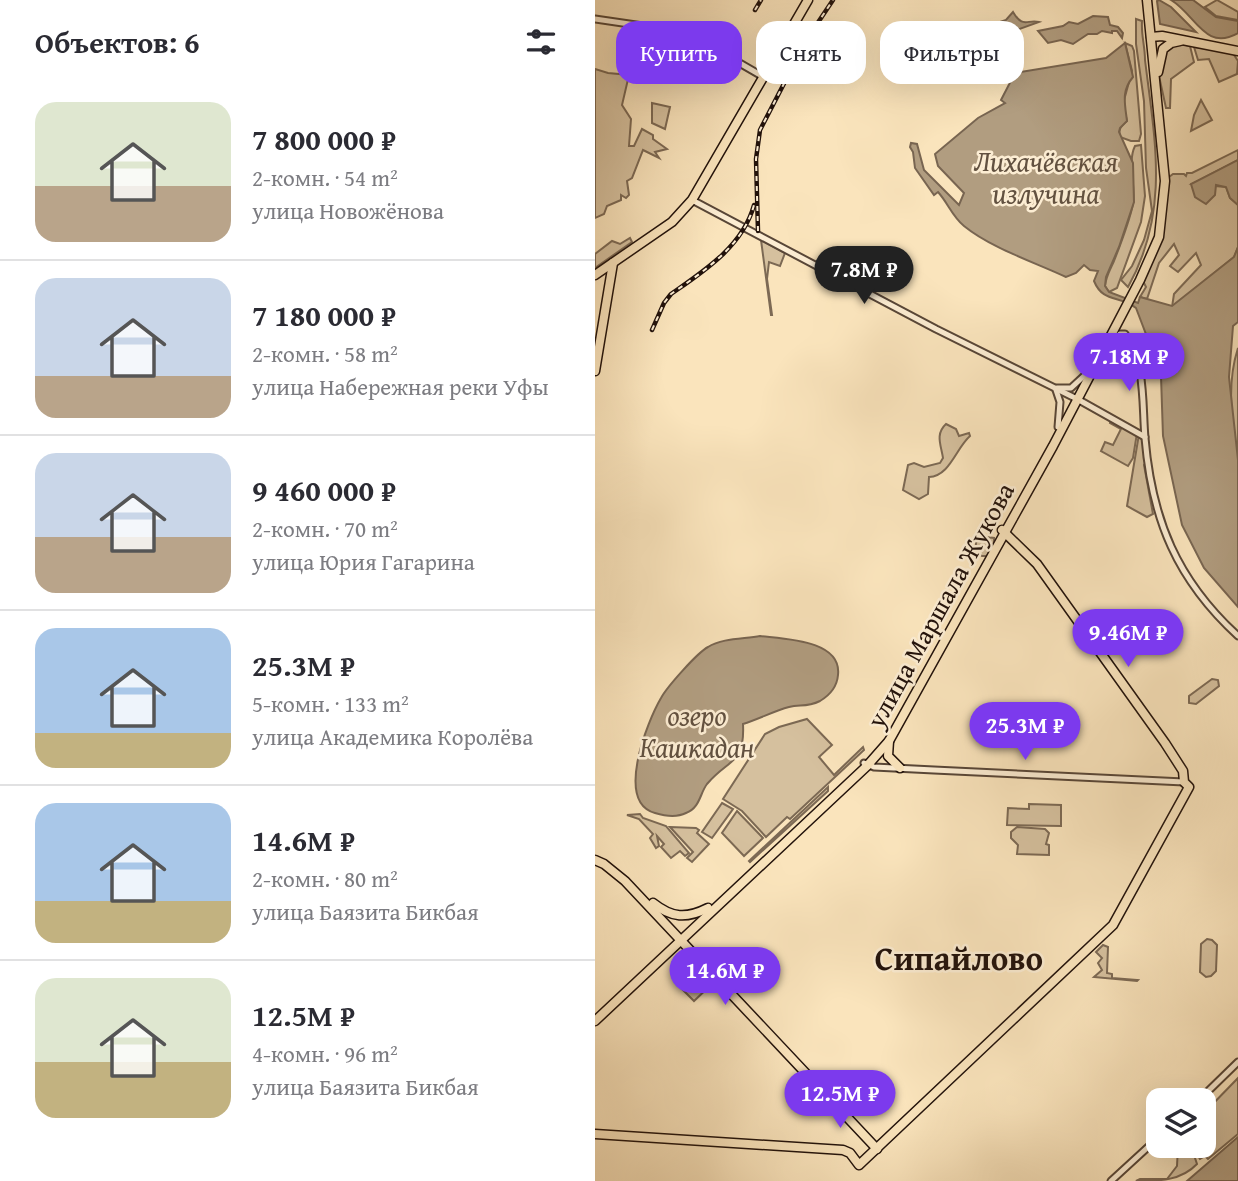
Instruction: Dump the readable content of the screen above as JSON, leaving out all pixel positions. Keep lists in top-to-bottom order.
{
  "streets": {
    "main road": ["улица Маршала Жукова"]
  },
  "districts": ["Сипайлово"],
  "water": ["Лихачёвская излучина", "озеро Кашкадан"],
  "page": {
    "heading": "Объектов: 6",
    "chip": ["Купить", "Снять", "Фильтры"],
    "list": [
      {
        "name": "7 800 000 ₽",
        "note": "2-комн. · 54 m² · улица Новожёнова"
      },
      {
        "name": "7 180 000 ₽",
        "note": "2-комн. · 58 m² · улица Набережная реки Уфы"
      },
      {
        "name": "9 460 000 ₽",
        "note": "2-комн. · 70 m² · улица Юрия Гагарина"
      },
      {
        "name": "25.3M ₽",
        "note": "5-комн. · 133 m² · улица Академика Королёва"
      },
      {
        "name": "14.6M ₽",
        "note": "2-комн. · 80 m² · улица Баязита Бикбая"
      },
      {
        "name": "12.5M ₽",
        "note": "4-комн. · 96 m² · улица Баязита Бикбая"
      }
    ],
    "price": [
      "7.8M ₽",
      "7.18M ₽",
      "9.46M ₽",
      "25.3M ₽",
      "14.6M ₽",
      "12.5M ₽"
    ]
  }
}
